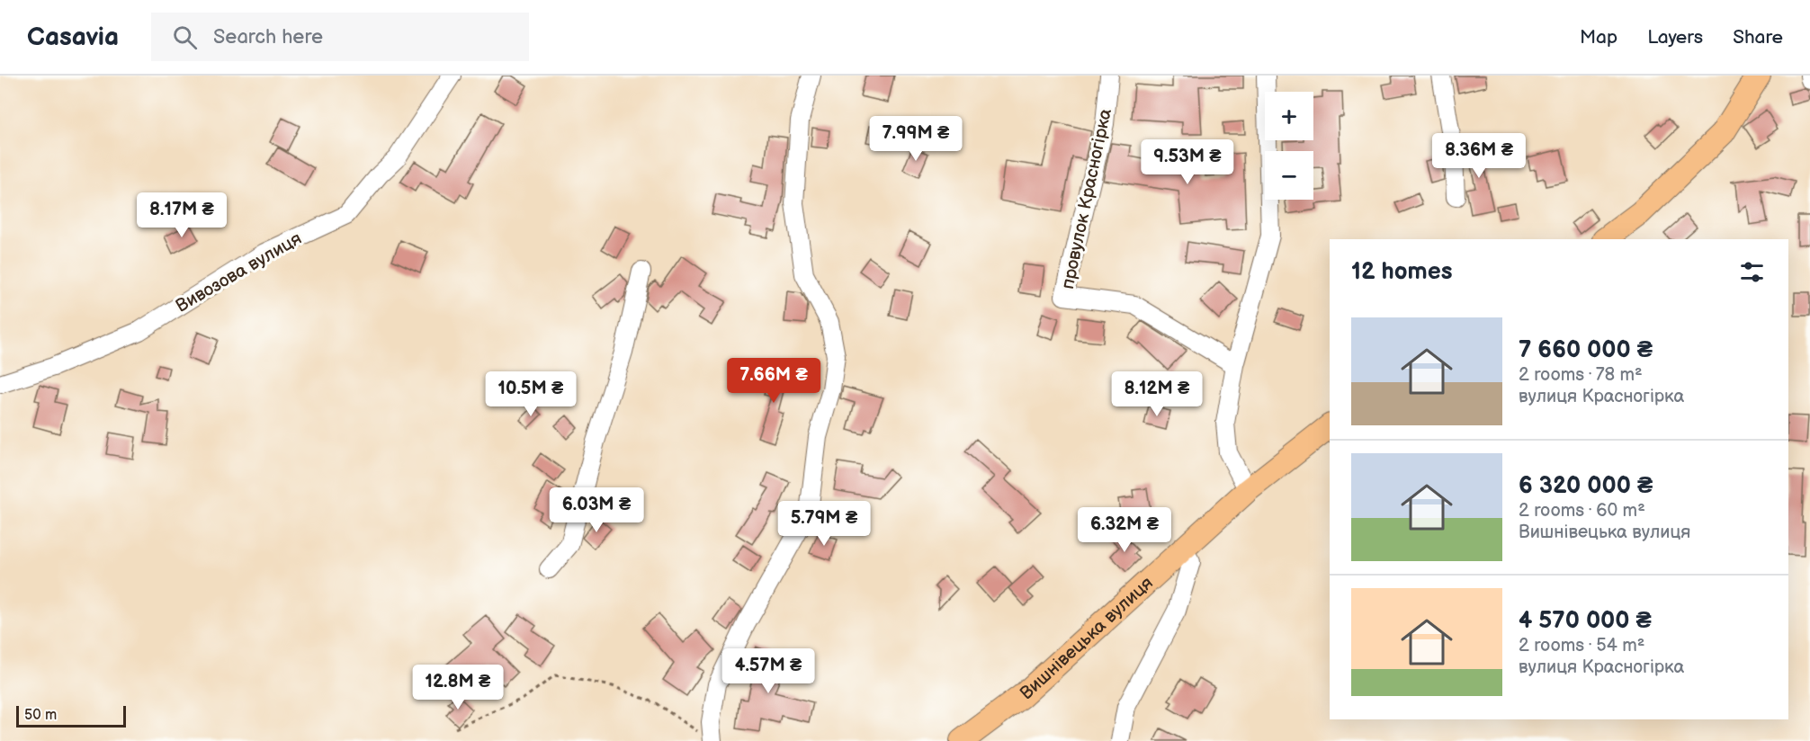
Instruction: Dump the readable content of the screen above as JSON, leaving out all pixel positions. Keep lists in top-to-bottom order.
{
  "streets": {
    "main road": ["Вишнівецька вулиця"],
    "street": ["провулок Красногірка", "Вивозова вулиця"]
  },
  "scale_bar": "50 m",
  "page": {
    "header": "Casavia",
    "search": "Search here",
    "nav": ["Map", "Layers", "Share"],
    "map_buttons": ["+", "−"],
    "price": [
      "7.99M ₴",
      "8.36M ₴",
      "9.53M ₴",
      "8.17M ₴",
      "7.66M ₴",
      "10.5M ₴",
      "8.12M ₴",
      "6.03M ₴",
      "5.79M ₴",
      "6.32M ₴",
      "4.57M ₴",
      "12.8M ₴"
    ],
    "heading": "12 homes",
    "list": [
      {
        "name": "7 660 000 ₴",
        "note": "2 rooms · 78 m² · вулиця Красногірка"
      },
      {
        "name": "6 320 000 ₴",
        "note": "2 rooms · 60 m² · Вишнівецька вулиця"
      },
      {
        "name": "4 570 000 ₴",
        "note": "2 rooms · 54 m² · вулиця Красногірка"
      }
    ],
    "scale": "50 m"
  }
}
